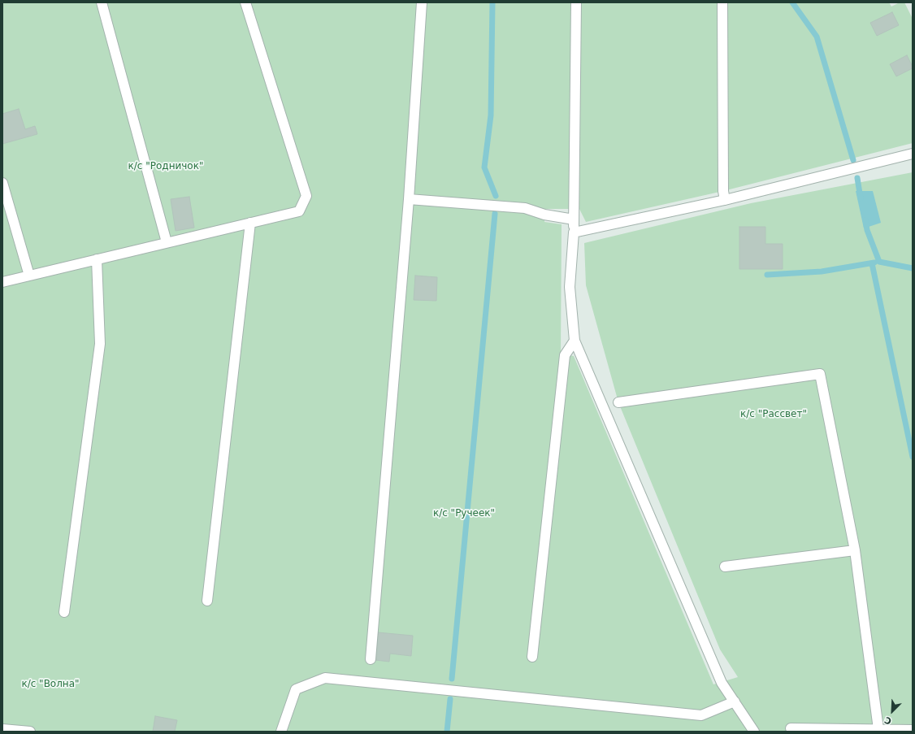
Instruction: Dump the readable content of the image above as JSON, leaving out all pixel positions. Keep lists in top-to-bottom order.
{
  "parks": [
    "к/с \"Родничок\"",
    "к/с \"Рассвет\"",
    "к/с \"Ручеек\"",
    "к/с \"Волна\""
  ],
  "north": "bottom left"
}
